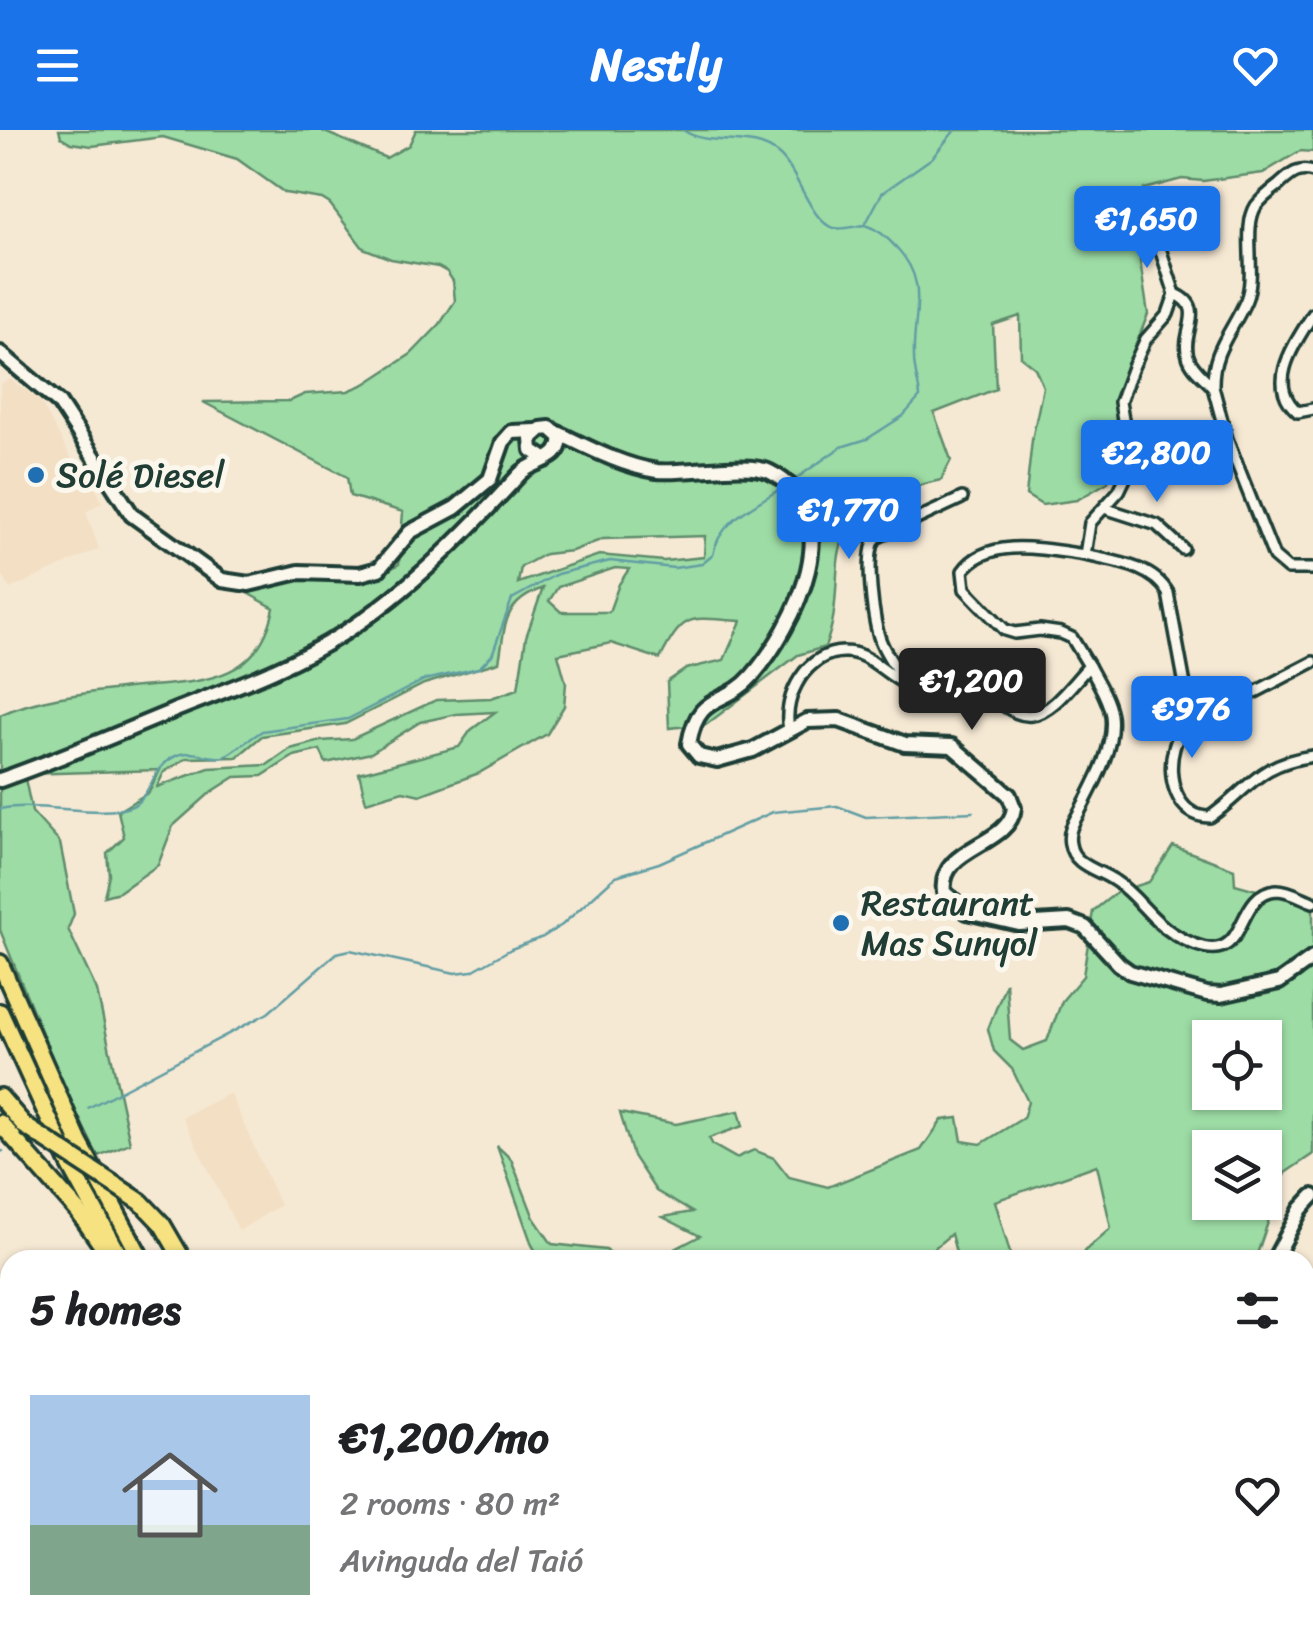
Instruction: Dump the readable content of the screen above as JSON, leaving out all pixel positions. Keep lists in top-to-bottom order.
{
  "places": ["Solé Diesel", "Restaurant Mas Sunyol"],
  "page": {
    "header": "Nestly",
    "price": [
      "€1,650",
      "€2,800",
      "€1,770",
      "€1,200",
      "€976"
    ],
    "heading": "5 homes",
    "list": [
      {
        "name": "€1,200/mo",
        "note": "2 rooms · 80 m² · Avinguda del Taió"
      }
    ]
  }
}
